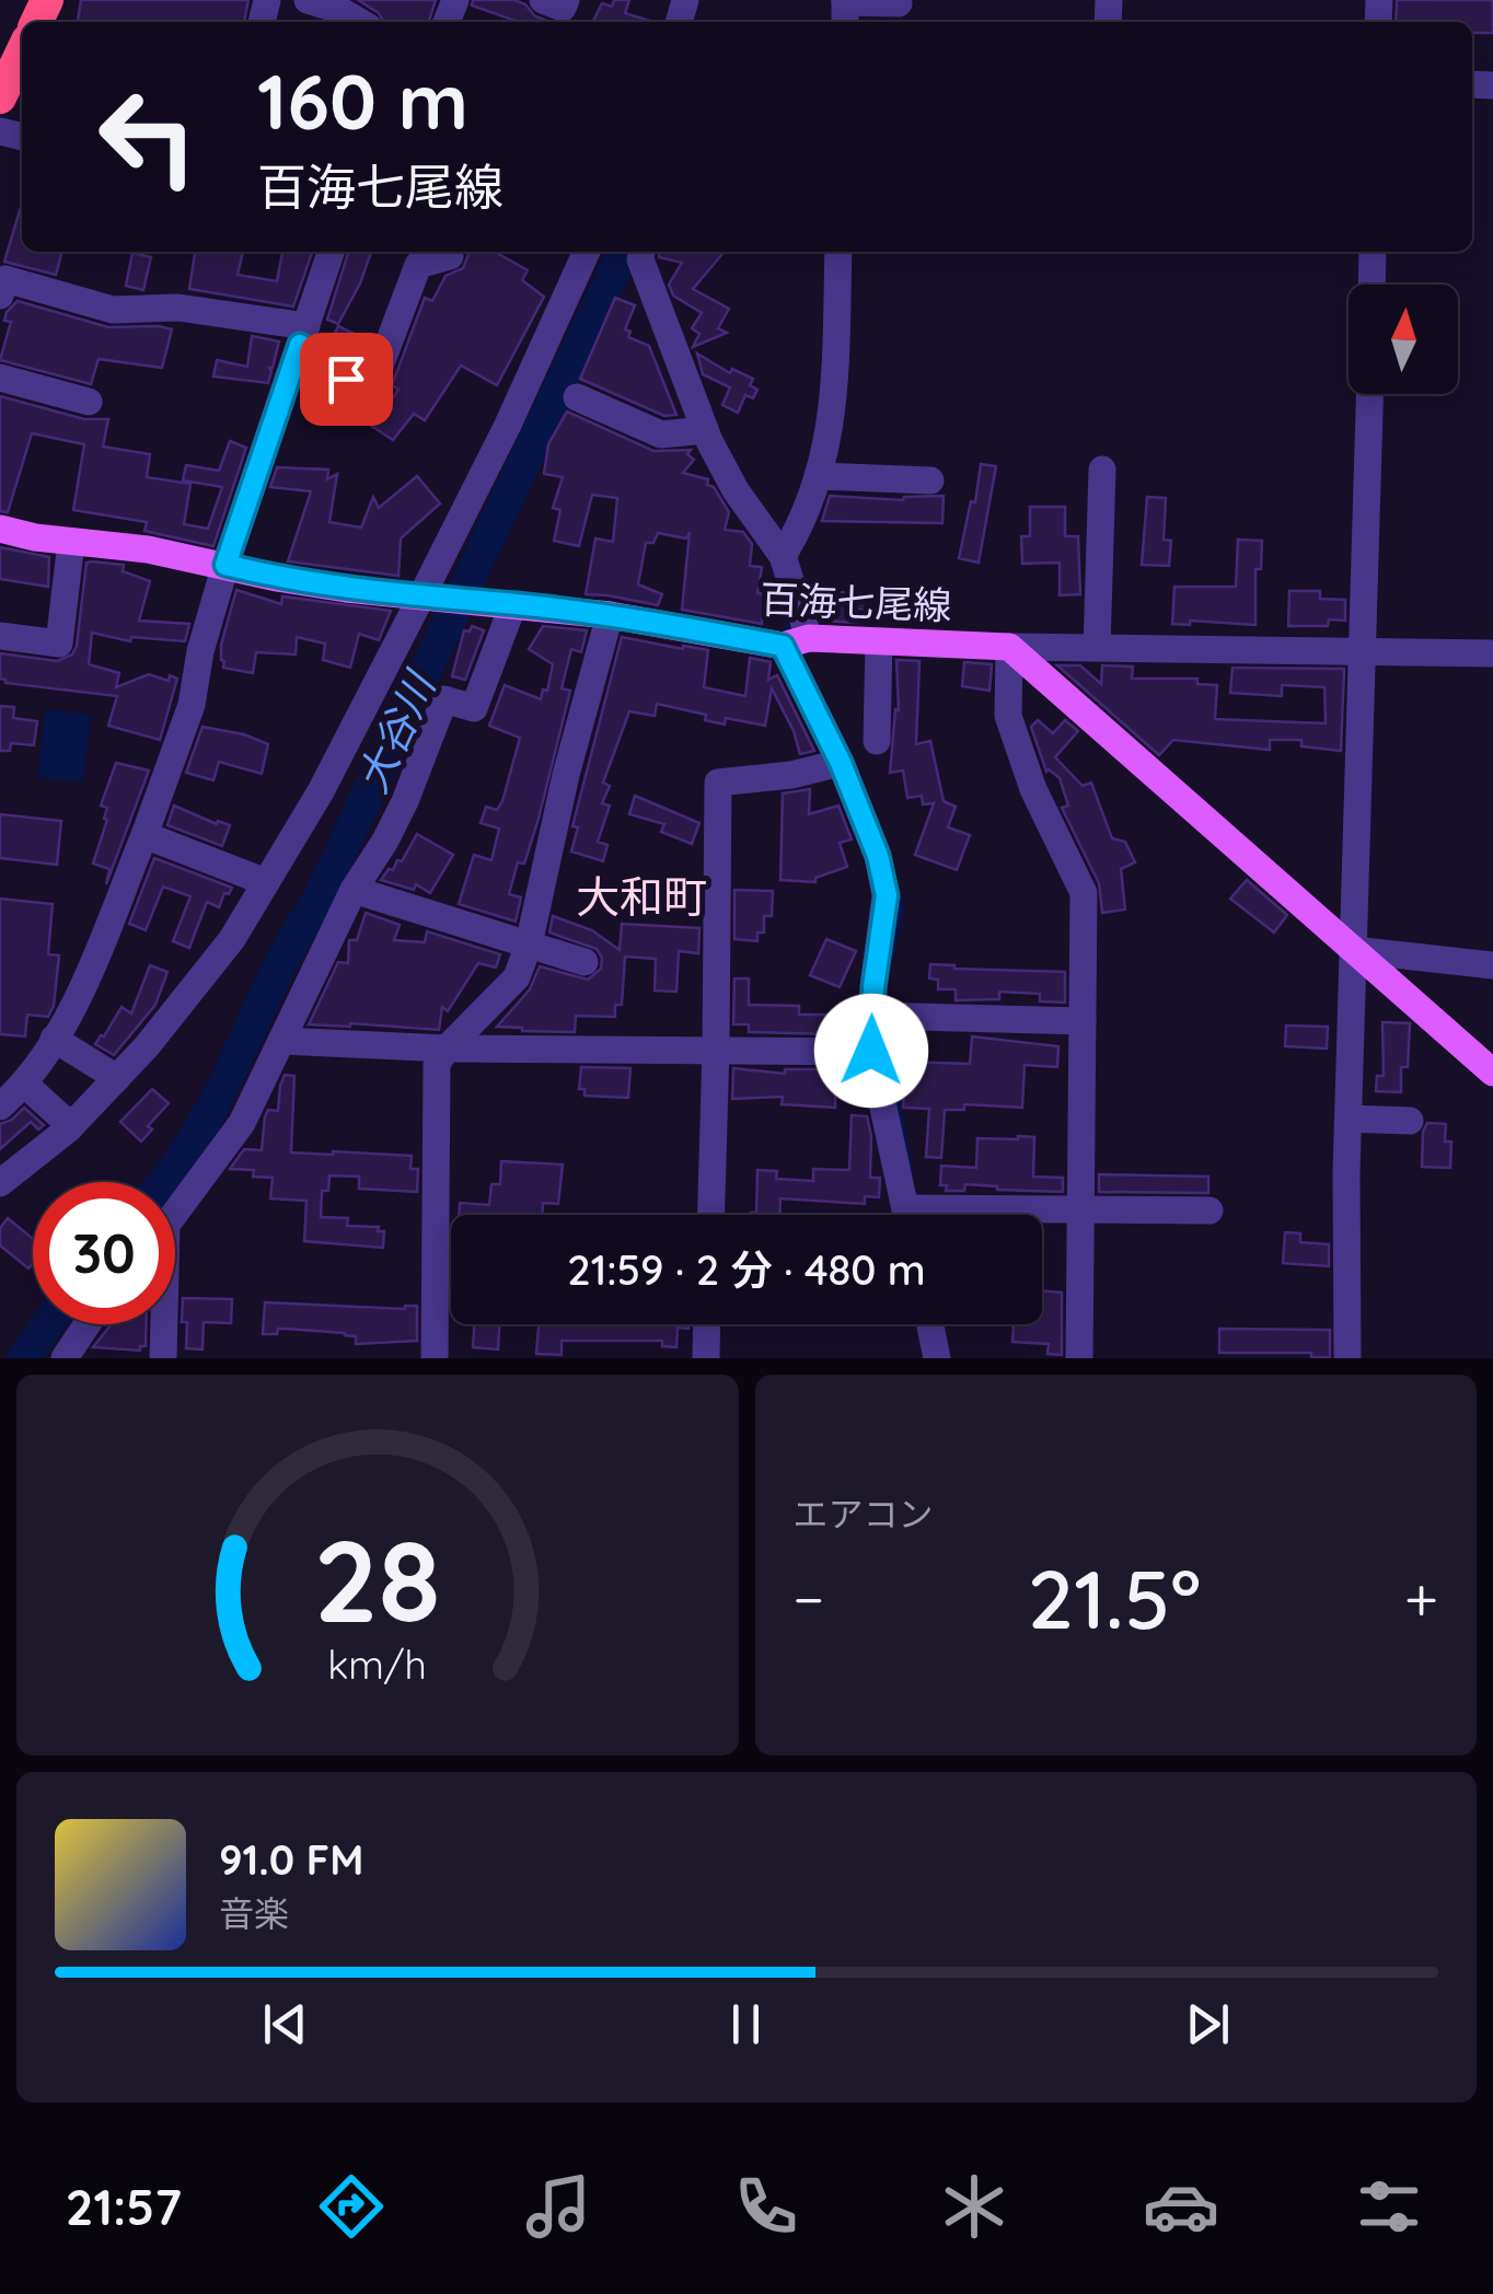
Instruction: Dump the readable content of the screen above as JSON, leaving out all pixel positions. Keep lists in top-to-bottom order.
{
  "streets": {
    "main road": ["百海七尾線"]
  },
  "districts": ["大和町"],
  "water": ["大谷川"],
  "north": "top",
  "page": {
    "turn": ["160 m", "百海七尾線"],
    "limit": "30",
    "trip": "21:59 · 2 分 · 480 m",
    "tile": "エアコン",
    "heat": ["−", "21.5°", "+"],
    "song": ["91.0 FM", "音楽"],
    "tabs": "21:57",
    "gauge": ["28", "km/h"]
  }
}
